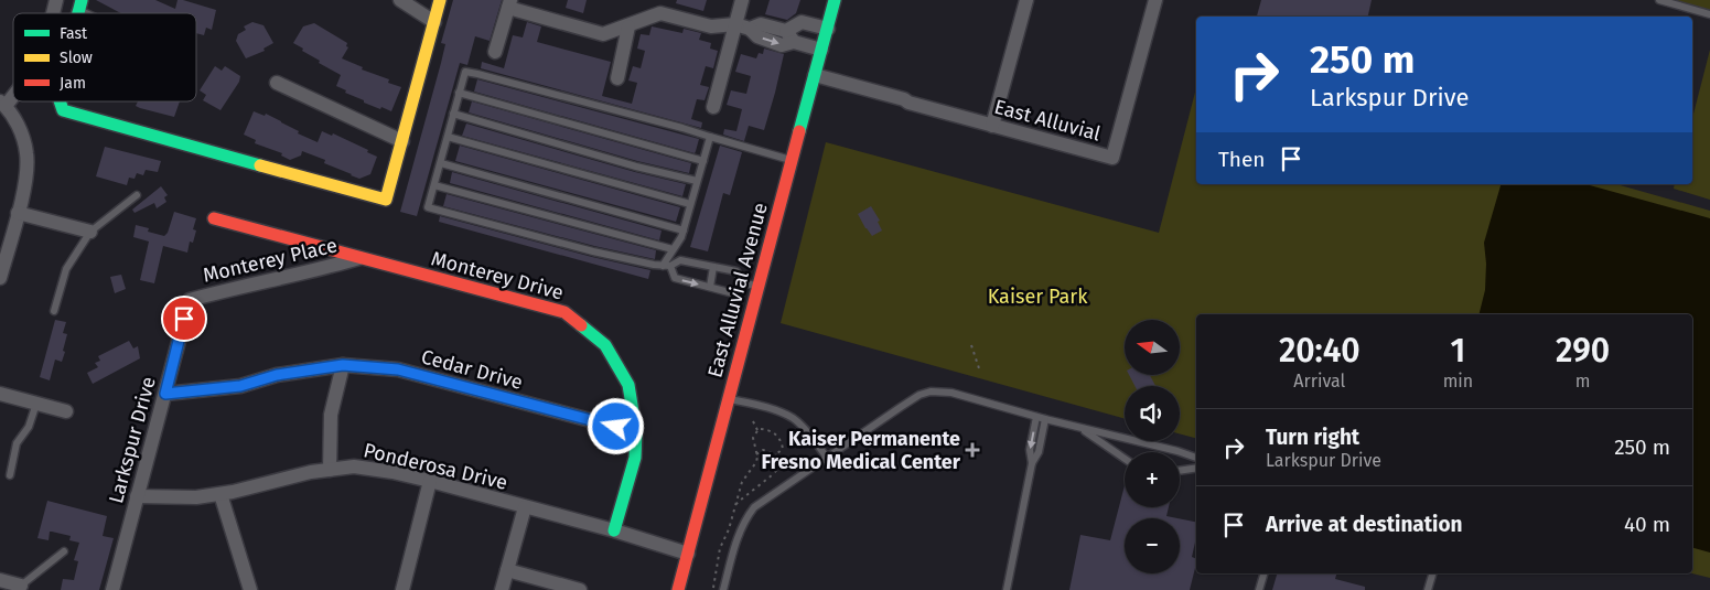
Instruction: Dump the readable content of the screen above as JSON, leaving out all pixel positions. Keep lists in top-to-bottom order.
{
  "streets": {
    "street": [
      "East Alluvial",
      "Monterey Place",
      "Monterey Drive",
      "East Alluvial Avenue",
      "Cedar Drive",
      "Larkspur Drive",
      "Ponderosa Drive"
    ]
  },
  "crossings": [
    ["East Alluvial", "East Alluvial Avenue"],
    ["Monterey Place", "Monterey Drive"],
    ["Monterey Place", "Larkspur Drive"],
    ["Monterey Drive", "Cedar Drive"],
    ["Monterey Drive", "Ponderosa Drive"],
    ["East Alluvial Avenue", "Ponderosa Drive"],
    ["Cedar Drive", "Larkspur Drive"],
    ["Larkspur Drive", "Ponderosa Drive"]
  ],
  "parks": ["Kaiser Park"],
  "places": {
    "health": ["Kaiser Permanente Fresno Medical Center"]
  },
  "legend": ["Fast", "Slow", "Jam"],
  "north": "left",
  "page": {
    "turn": ["250 m", "Larkspur Drive"],
    "then": "Then",
    "eta": [
      "20:40",
      "Arrival",
      "1",
      "min",
      "290",
      "m"
    ],
    "map_buttons": ["+", "−"],
    "list": [
      {
        "name": "Turn right",
        "note": "Larkspur Drive",
        "value": "250 m"
      },
      {
        "name": "Arrive at destination",
        "value": "40 m"
      }
    ]
  }
}
